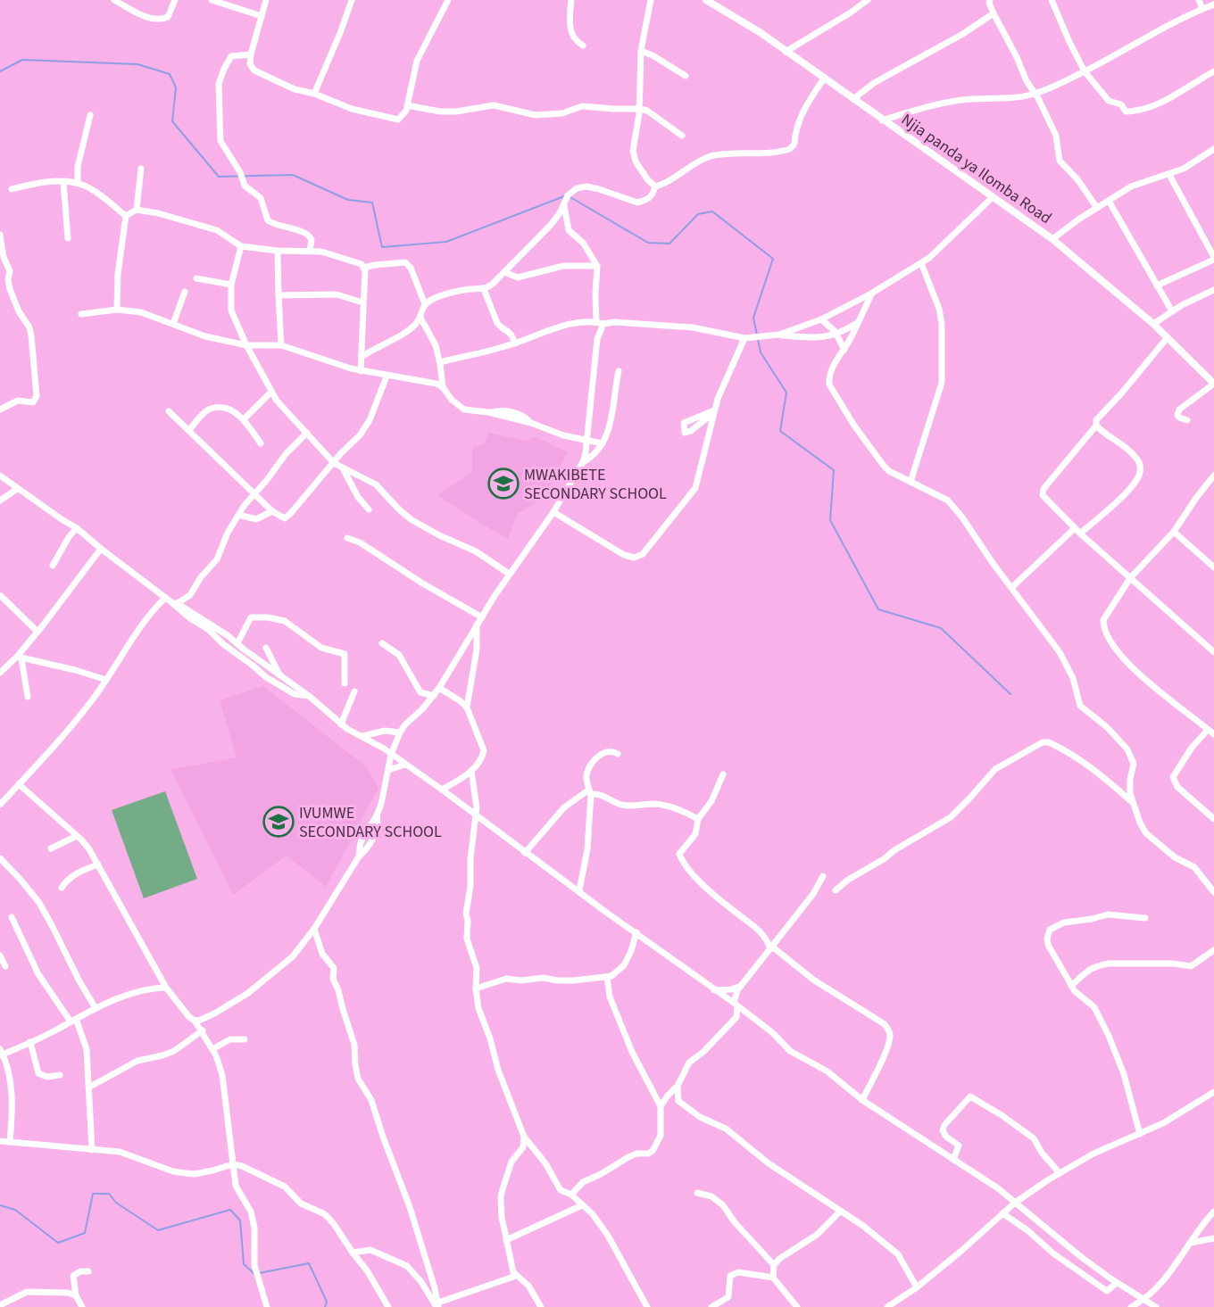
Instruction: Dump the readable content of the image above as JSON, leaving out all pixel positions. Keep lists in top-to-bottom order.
{
  "streets": {
    "main road": ["Njia panda ya Ilomba Road"]
  },
  "places": {
    "school or university": ["MWAKIBETE SECONDARY SCHOOL", "IVUMWE SECONDARY SCHOOL"]
  }
}
